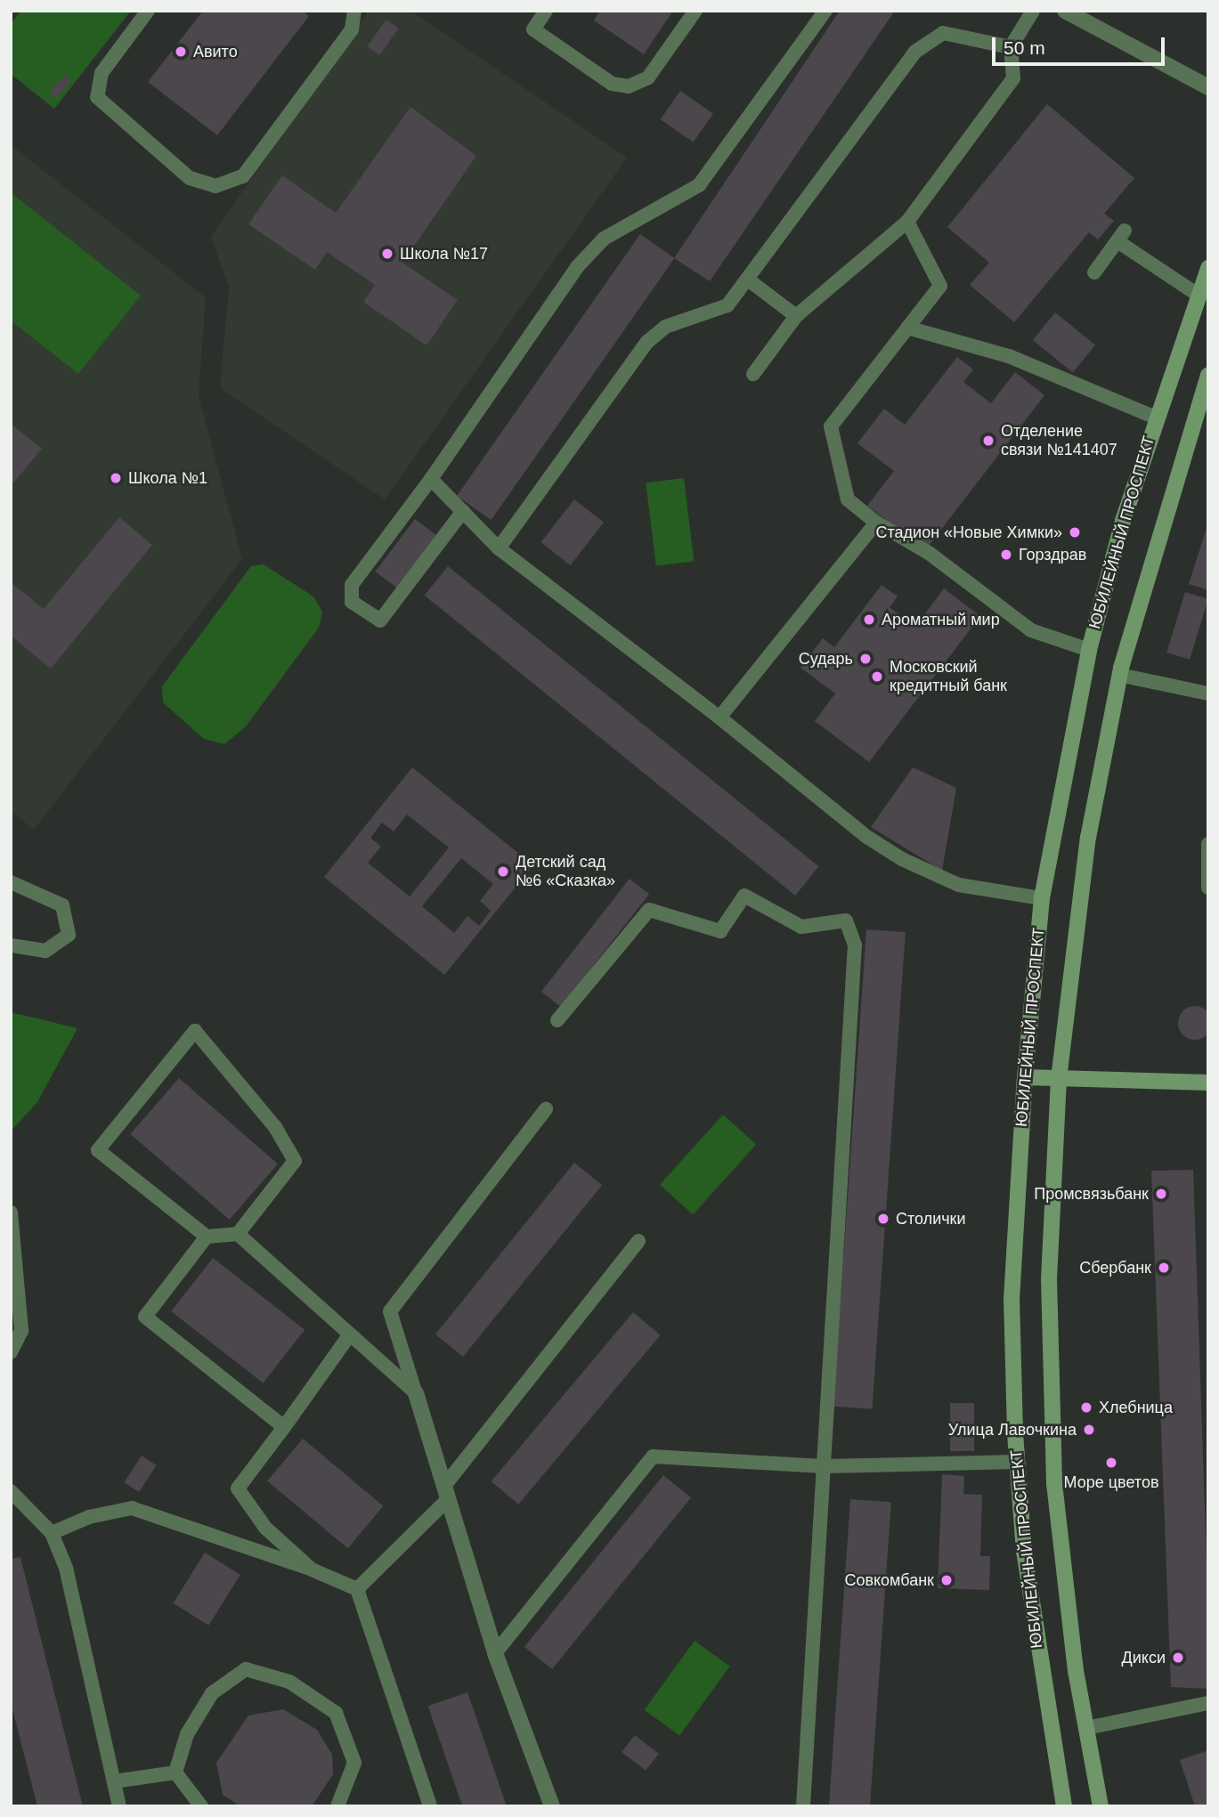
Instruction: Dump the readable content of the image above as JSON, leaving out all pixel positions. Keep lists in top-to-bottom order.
{
  "streets": {
    "main road": ["ЮБИЛЕЙНЫЙ ПРОСПЕКТ"]
  },
  "places": [
    "Авито",
    "Школа №17",
    "Отделение связи №141407",
    "Школа №1",
    "Стадион «Новые Химки»",
    "Горздрав",
    "Ароматный мир",
    "Сударь",
    "Московский кредитный банк",
    "Детский сад №6 «Сказка»",
    "Промсвязьбанк",
    "Столички",
    "Сбербанк",
    "Хлебница",
    "Улица Лавочкина",
    "Море цветов",
    "Совкомбанк",
    "Дикси"
  ],
  "scale_bar": "50 m"
}
